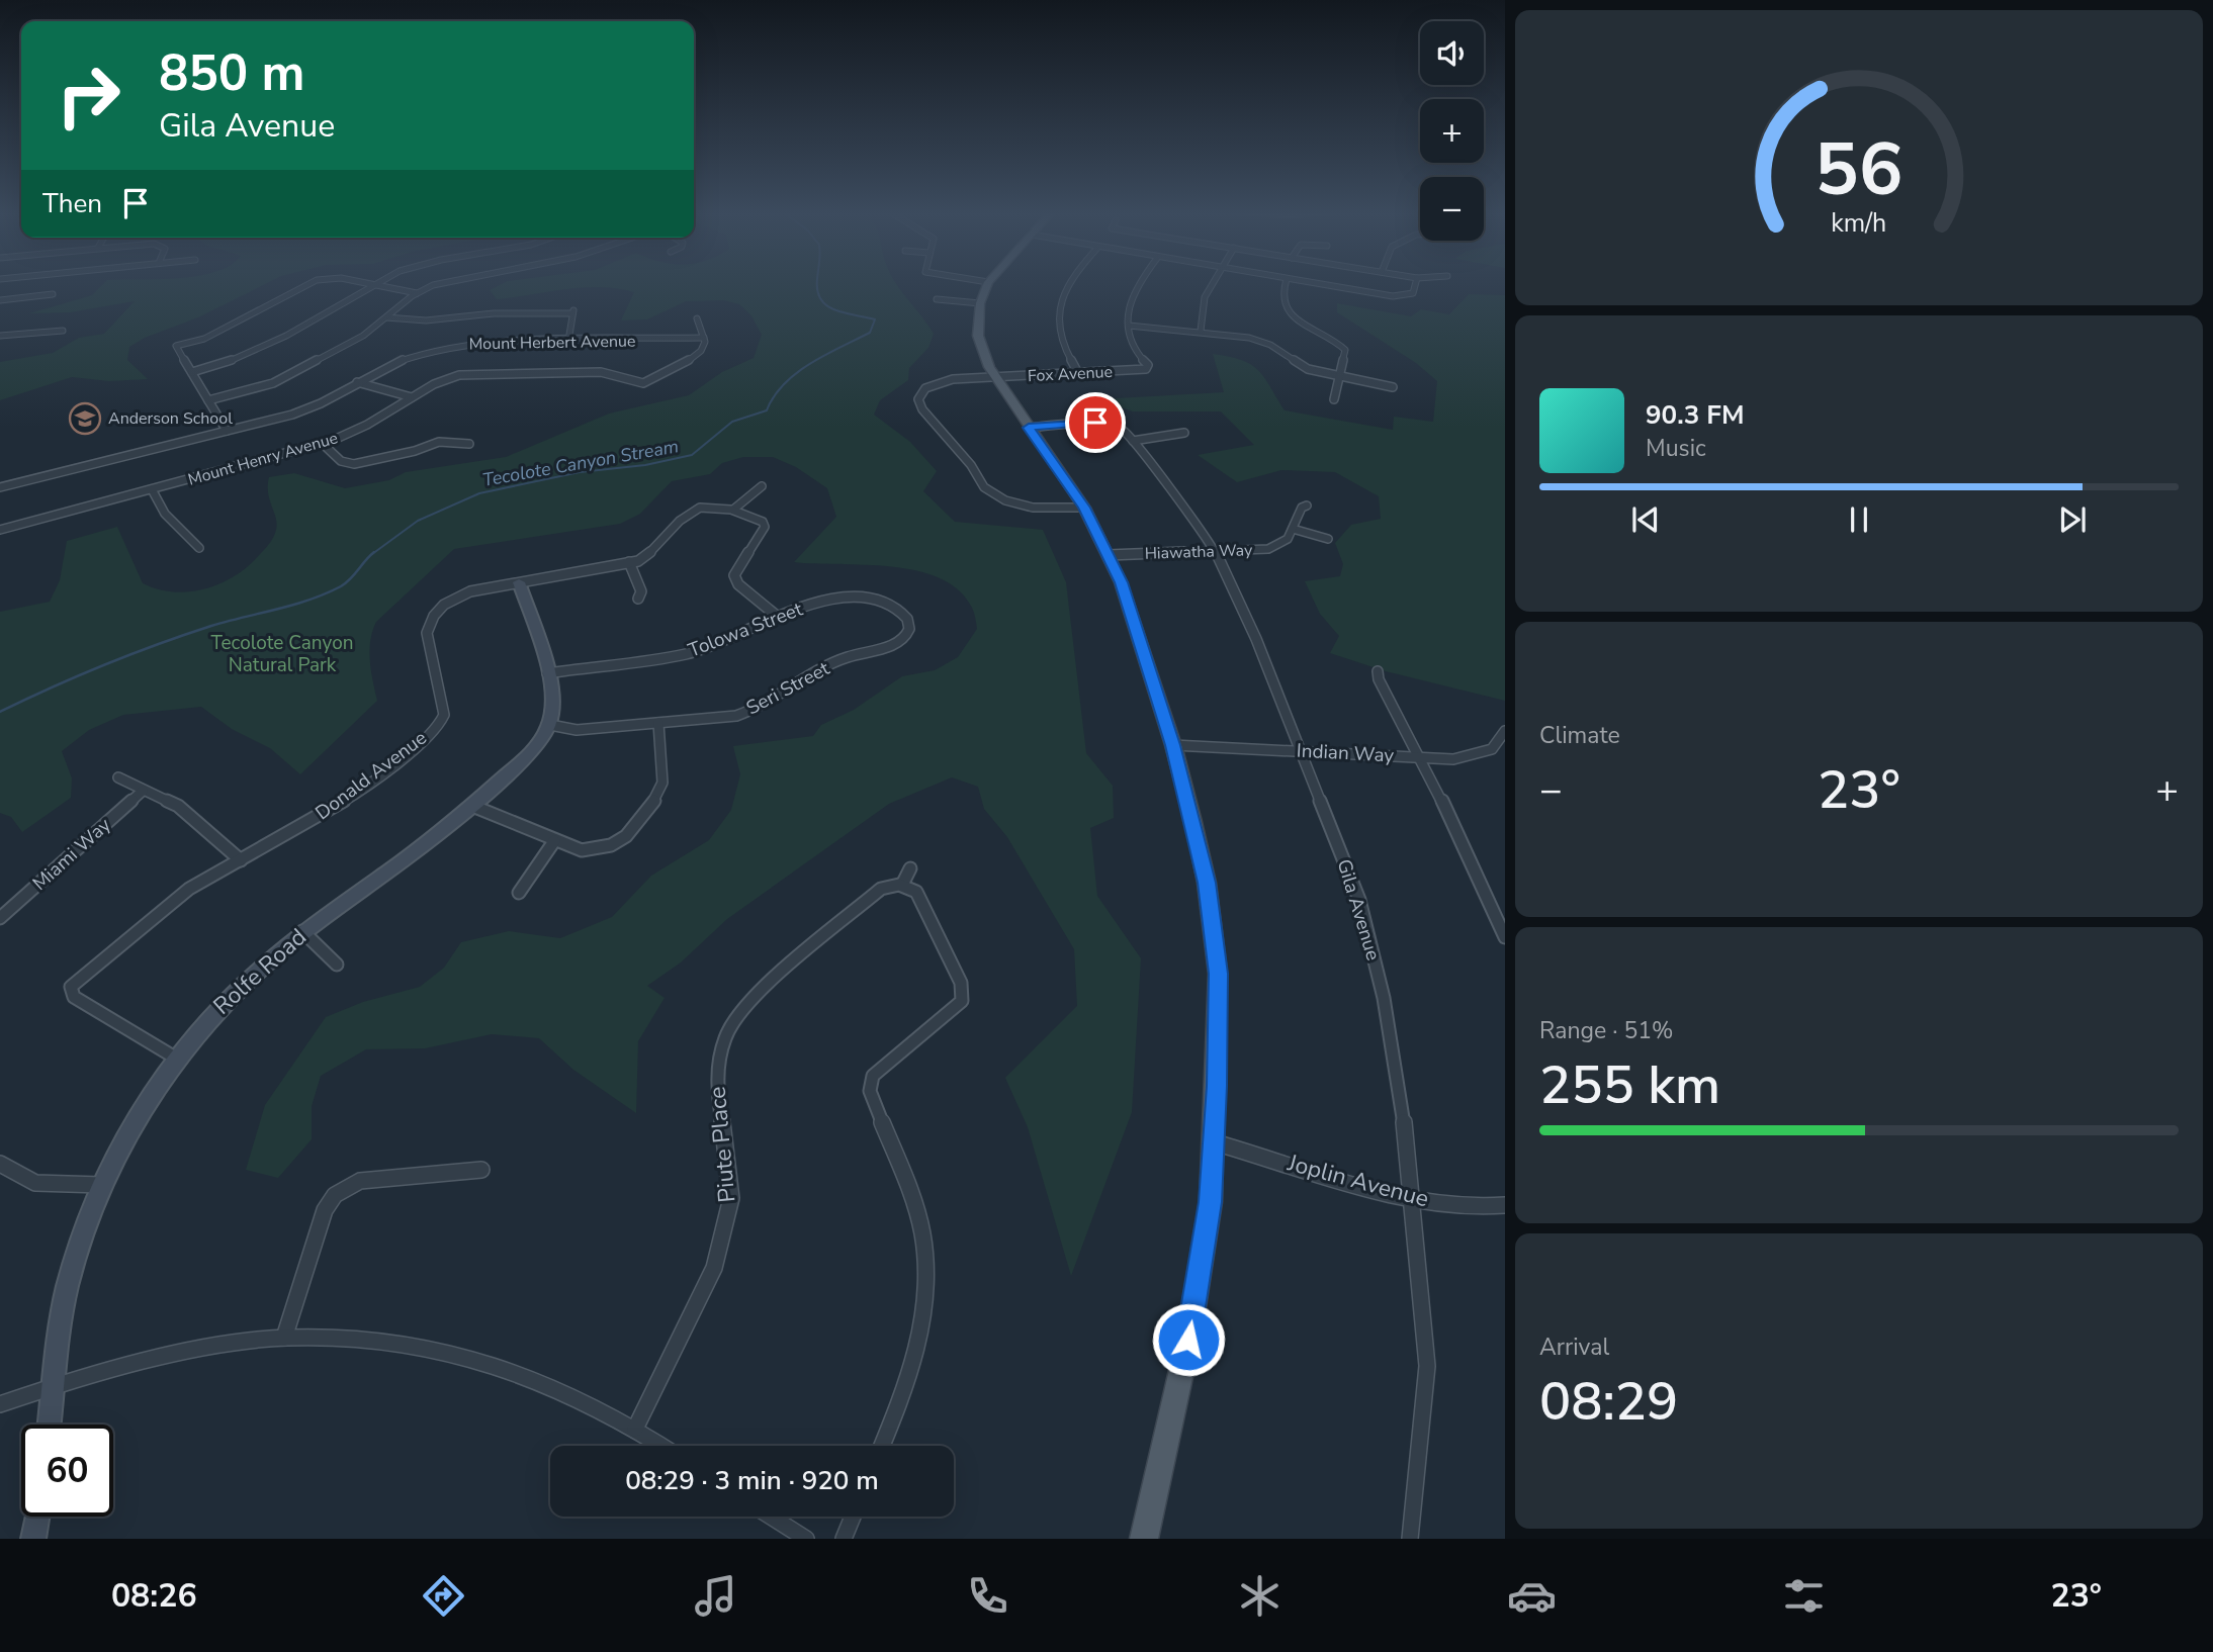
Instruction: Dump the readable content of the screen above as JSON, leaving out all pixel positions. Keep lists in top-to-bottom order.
{
  "streets": {
    "street": [
      "Mount Herbert Avenue",
      "Fox Avenue",
      "Mount Henry Avenue",
      "Hiawatha Way",
      "Tolowa Street",
      "Seri Street",
      "Indian Way",
      "Donald Avenue",
      "Miami Way",
      "Gila Avenue",
      "Rolfe Road",
      "Piute Place",
      "Joplin Avenue"
    ]
  },
  "crossings": [
    ["Mount Herbert Avenue", "Mount Henry Avenue"],
    ["Hiawatha Way", "Gila Avenue"],
    ["Tolowa Street", "Seri Street"],
    ["Seri Street", "Rolfe Road"],
    ["Indian Way", "Gila Avenue"],
    ["Donald Avenue", "Rolfe Road"],
    ["Gila Avenue", "Joplin Avenue"]
  ],
  "water": ["Tecolote Canyon Stream"],
  "parks": ["Tecolote Canyon Natural Park"],
  "places": {
    "school or university": ["Anderson School"]
  },
  "page": {
    "map_buttons": ["+", "−"],
    "turn": ["850 m", "Gila Avenue"],
    "then": "Then",
    "song": ["90.3 FM", "Music"],
    "tile": [
      "Climate",
      ["Range · 51%", "255 km"],
      ["Arrival", "08:29"]
    ],
    "heat": ["−", "23°", "+"],
    "limit": "60",
    "trip": "08:29 · 3 min · 920 m",
    "tabs": ["08:26", "23°"],
    "gauge": ["56", "km/h"]
  }
}
